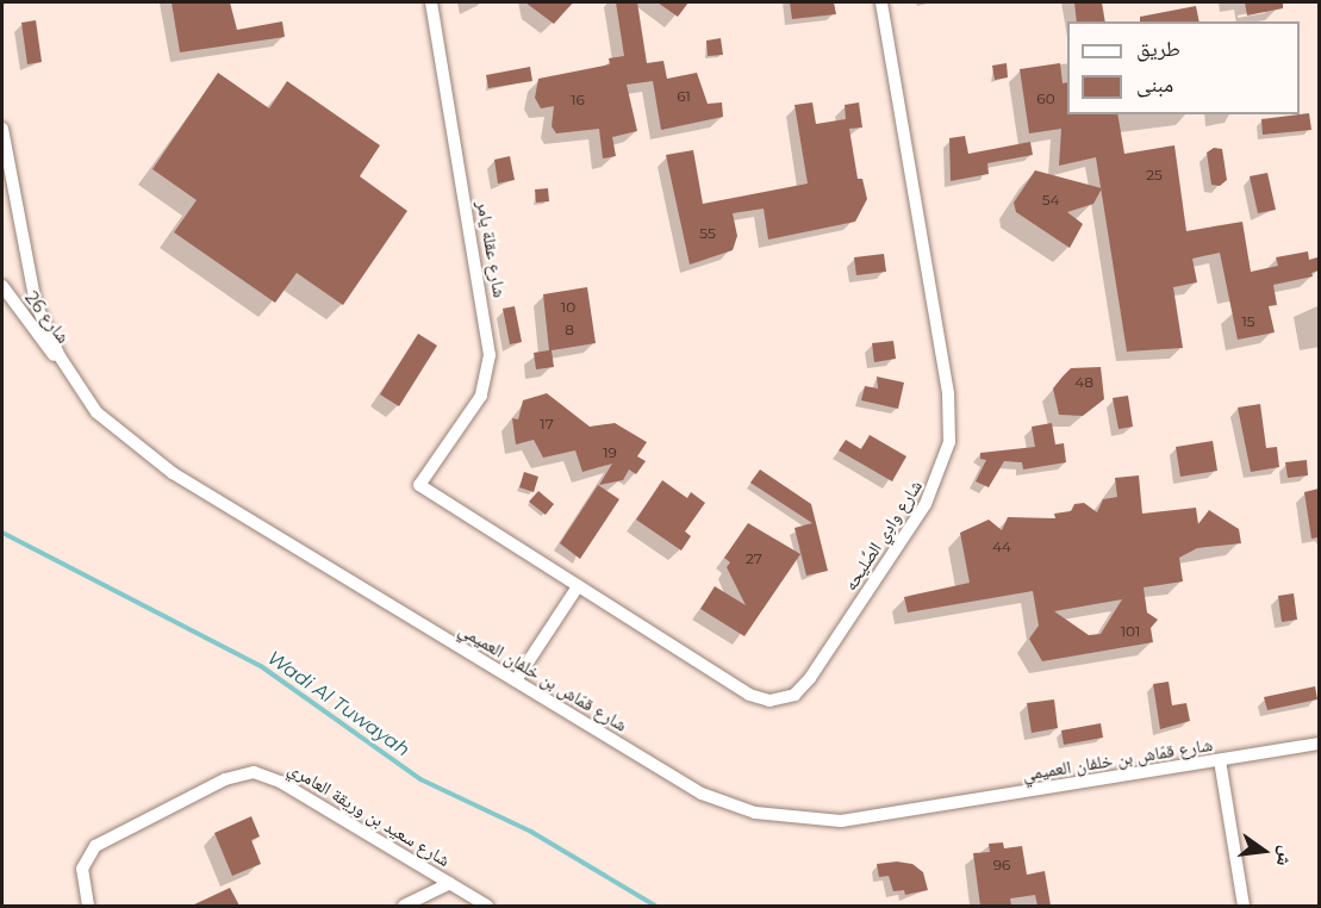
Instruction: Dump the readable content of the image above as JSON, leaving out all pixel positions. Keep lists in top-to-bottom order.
{
  "streets": {
    "street": [
      "شارع عقلة يامر",
      "شارع 26",
      "شارع وادِي الصِّليحه",
      "شارع قمّاش بن خلفان العميمي",
      "شارع سعيد بن وريقة العامري"
    ]
  },
  "crossings": [
    ["شارع عقلة يامر", "شارع وادِي الصِّليحه"],
    ["شارع 26", "شارع قمّاش بن خلفان العميمي"]
  ],
  "water": ["Wadi Al Tuwayah"],
  "house_numbers": [
    "61",
    "60",
    "16",
    "25",
    "54",
    "55",
    "10",
    "15",
    "8",
    "48",
    "17",
    "19",
    "44",
    "27",
    "101",
    "96"
  ],
  "legend": ["طريق", "مبنى"],
  "north": "right"
}
